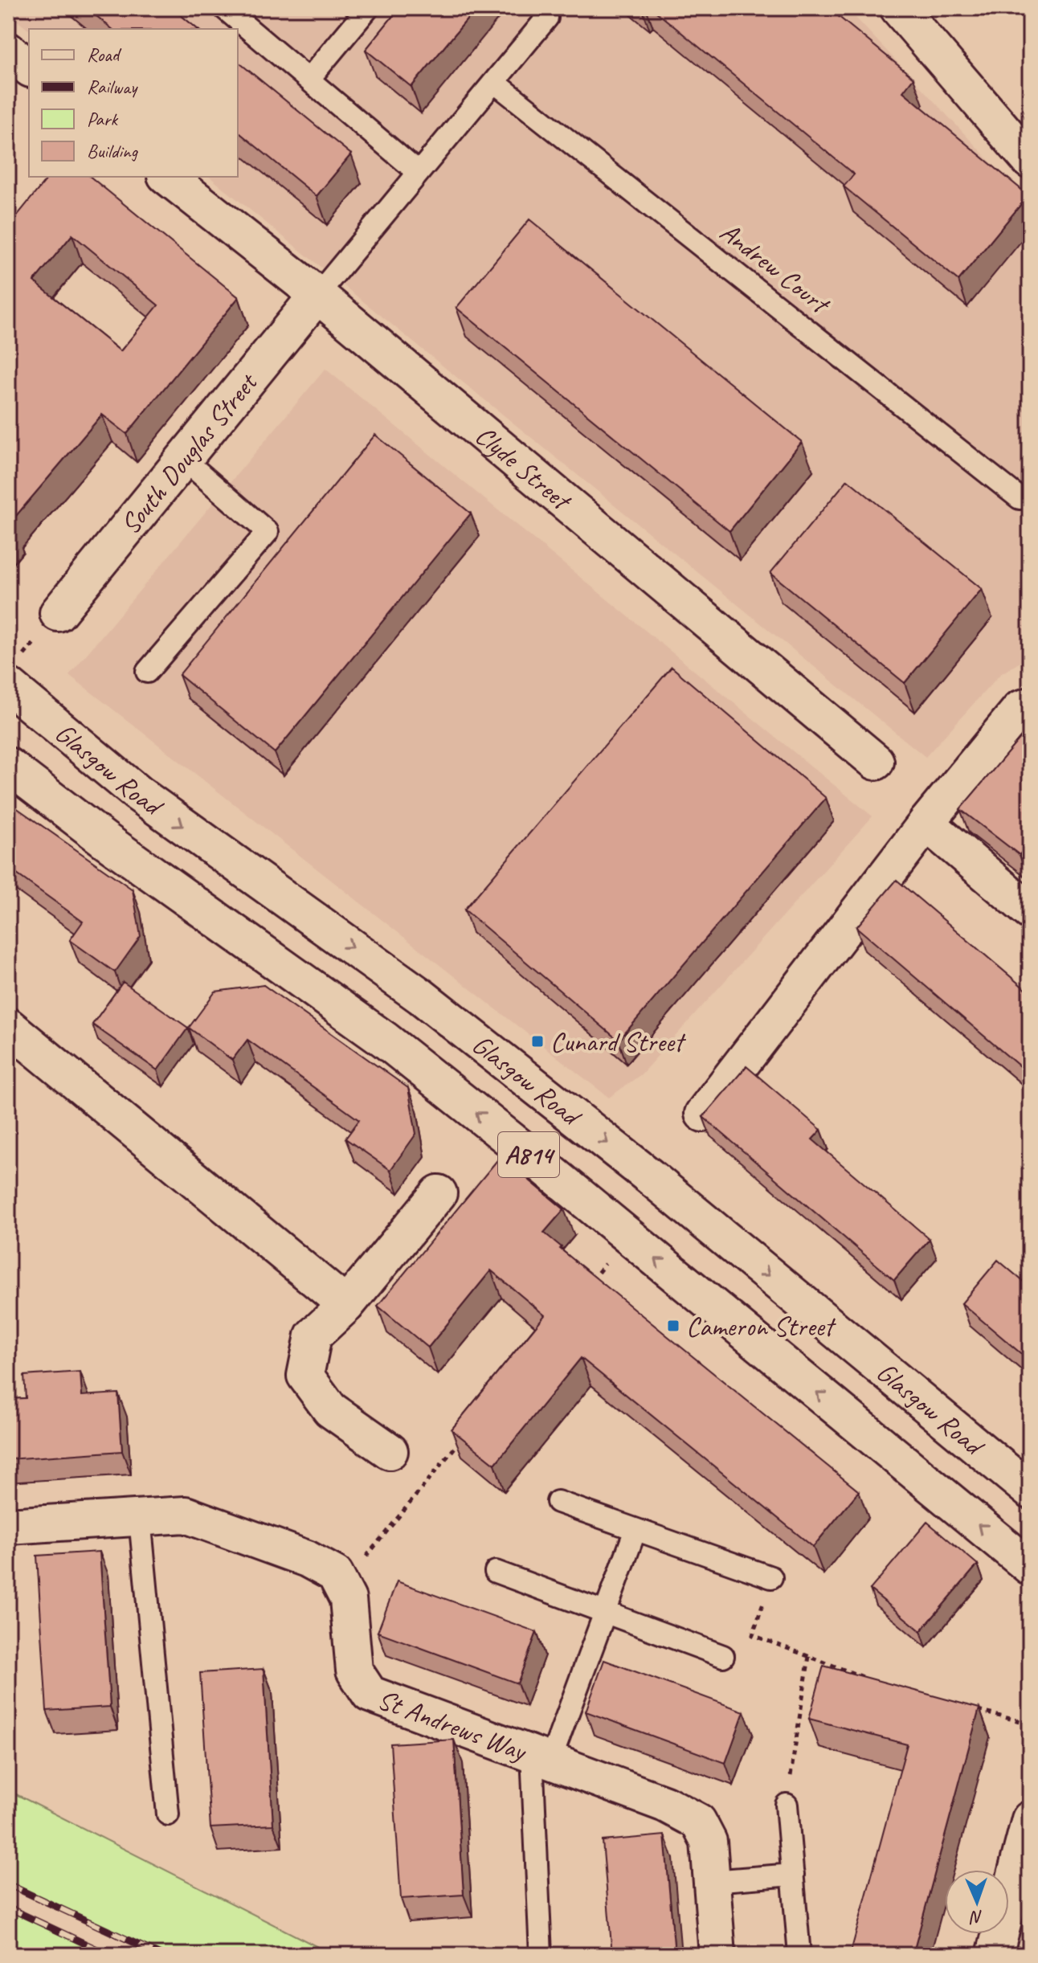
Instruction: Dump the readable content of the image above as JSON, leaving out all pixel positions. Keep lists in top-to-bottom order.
{
  "streets": {
    "street": [
      "South Douglas Street",
      "Clyde Street",
      "Glasgow Road",
      "A814",
      "St Andrews Way"
    ],
    "lane": ["Andrew Court"]
  },
  "crossings": [
    ["South Douglas Street", "Clyde Street"]
  ],
  "places": {
    "transit": ["Cunard Street", "Cameron Street"]
  },
  "legend": [
    "Road",
    "Railway",
    "Park",
    "Building"
  ],
  "north": "bottom"
}
